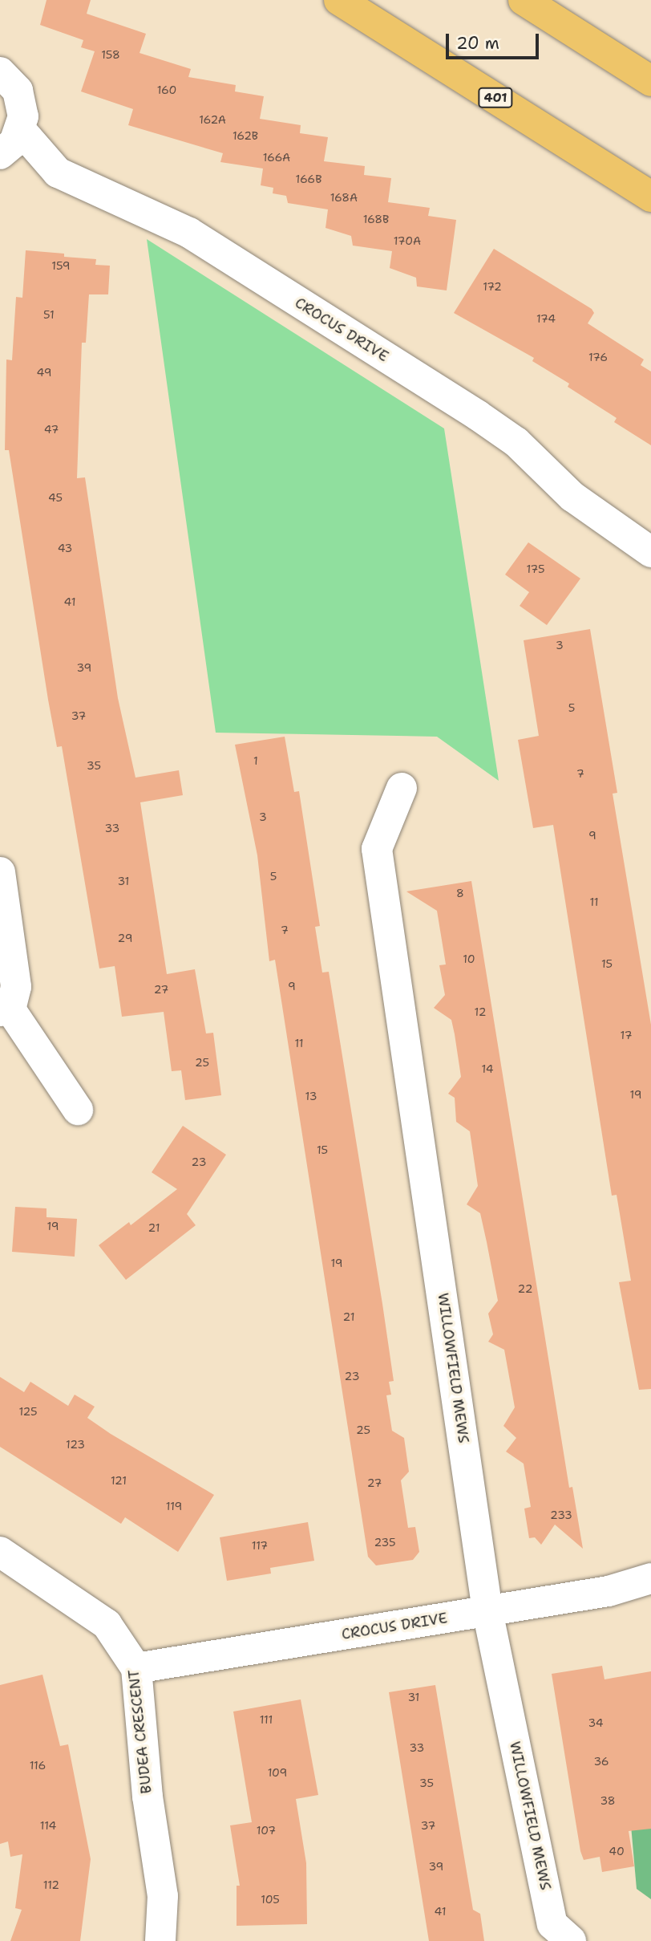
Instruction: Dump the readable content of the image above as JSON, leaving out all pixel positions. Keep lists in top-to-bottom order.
{
  "streets": {
    "highway": ["401"],
    "street": ["CROCUS DRIVE", "WILLOWFIELD MEWS", "BUDEA CRESCENT"]
  },
  "crossings": [
    ["CROCUS DRIVE", "WILLOWFIELD MEWS"],
    ["CROCUS DRIVE", "BUDEA CRESCENT"]
  ],
  "house_numbers": [
    "158",
    "160",
    "162A",
    "162B",
    "166A",
    "166B",
    "168A",
    "168B",
    "170A",
    "159",
    "172",
    "51",
    "174",
    "176",
    "49",
    "47",
    "45",
    "43",
    "175",
    "41",
    "3",
    "39",
    "5",
    "37",
    "1",
    "35",
    "7",
    "3",
    "33",
    "9",
    "5",
    "31",
    "8",
    "11",
    "7",
    "29",
    "10",
    "15",
    "9",
    "27",
    "12",
    "17",
    "11",
    "25",
    "14",
    "19",
    "13",
    "15",
    "23",
    "19",
    "21",
    "19",
    "22",
    "21",
    "23",
    "125",
    "25",
    "123",
    "121",
    "27",
    "119",
    "233",
    "235",
    "117",
    "31",
    "111",
    "34",
    "33",
    "36",
    "116",
    "109",
    "35",
    "38",
    "114",
    "37",
    "107",
    "40",
    "39",
    "112",
    "105",
    "41"
  ],
  "scale_bar": "20 m"
}
